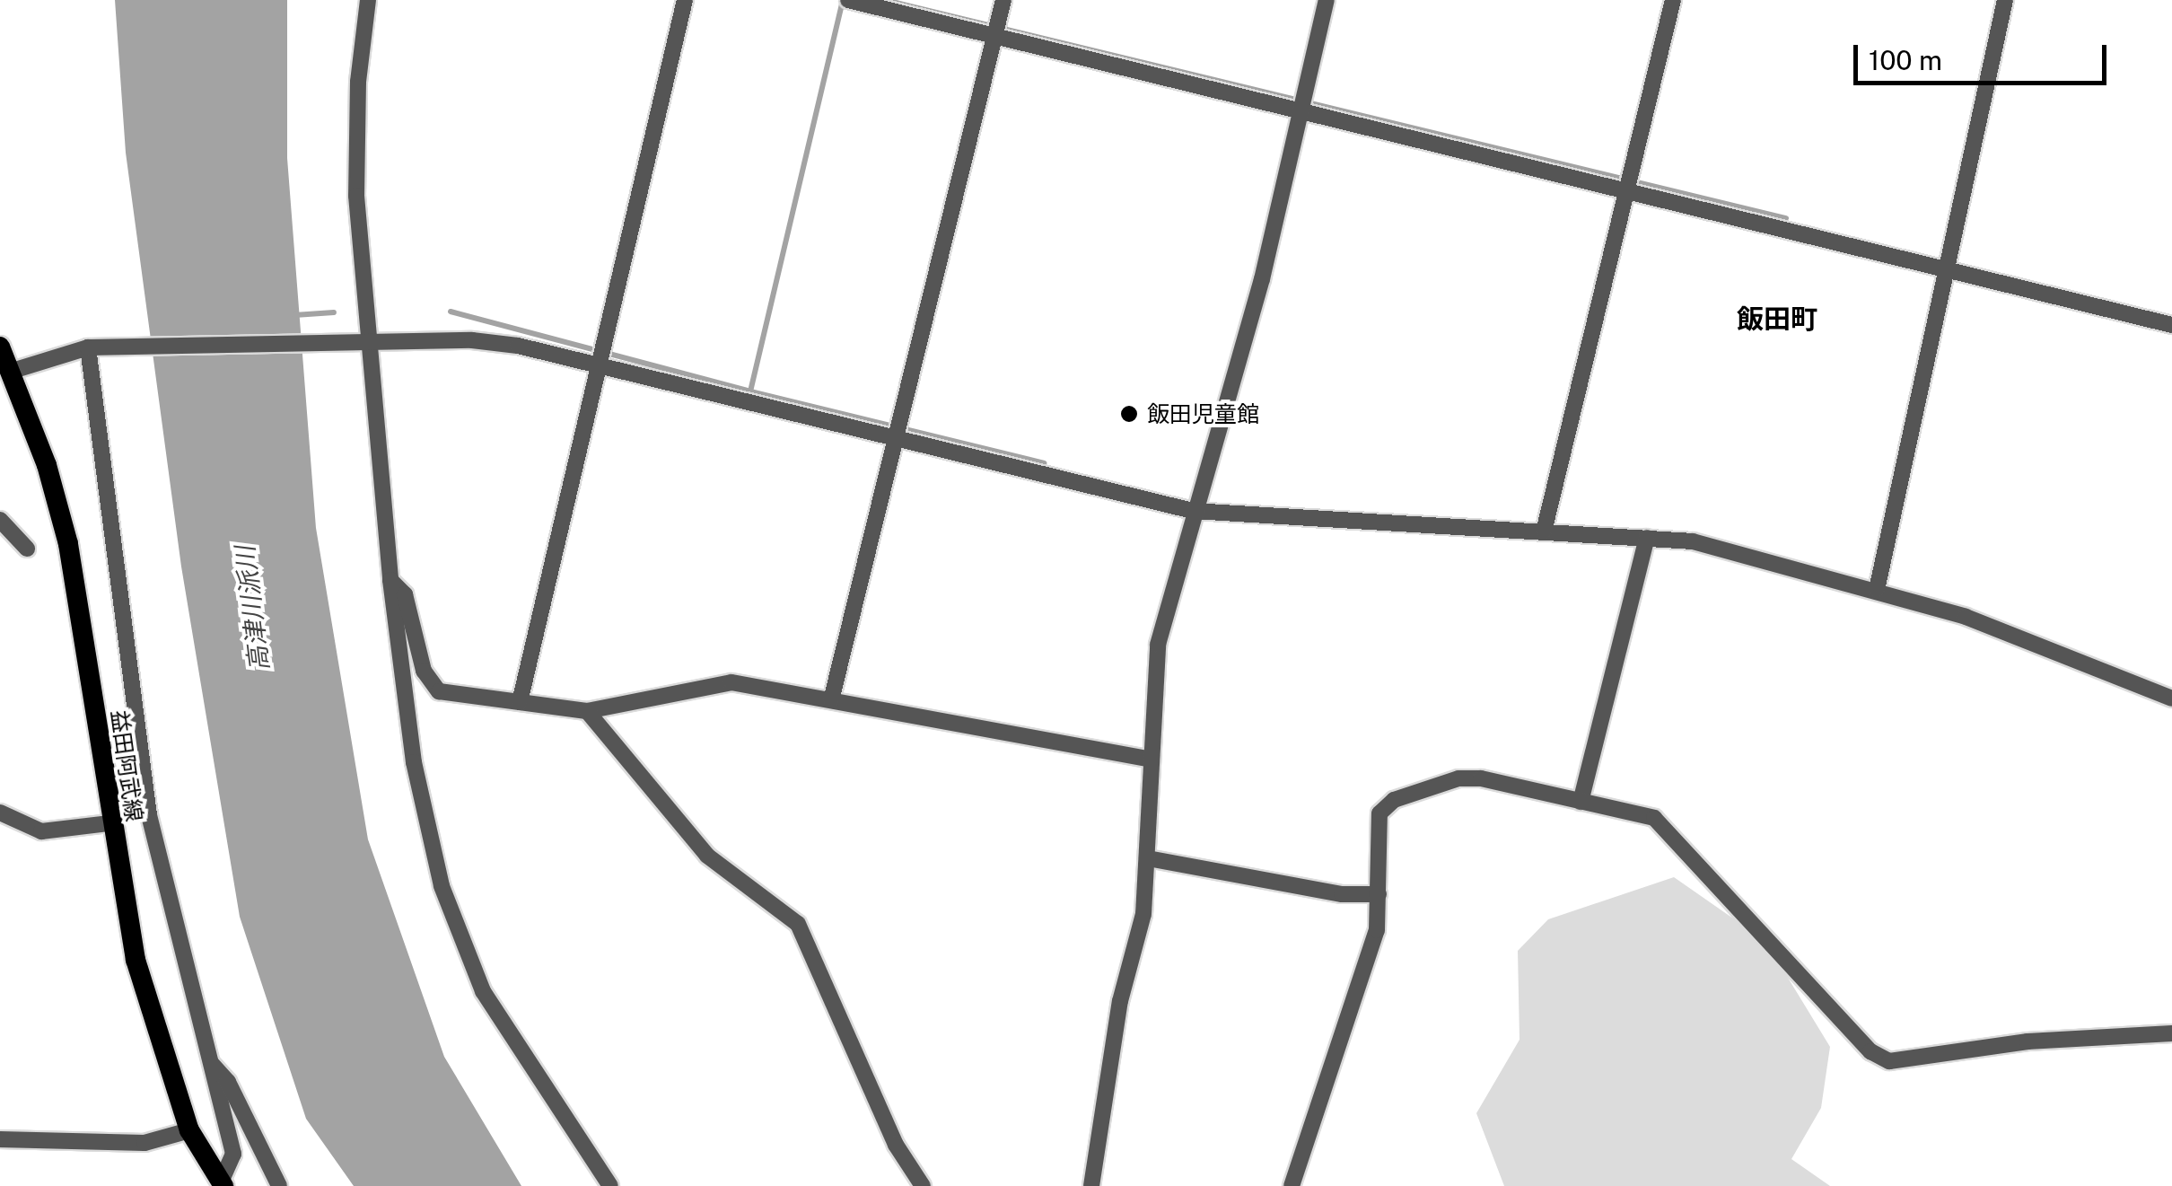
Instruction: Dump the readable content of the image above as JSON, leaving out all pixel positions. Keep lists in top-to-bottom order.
{
  "streets": {
    "main road": ["益田阿武線"]
  },
  "districts": ["飯田町"],
  "water": ["高津川派川"],
  "places": ["飯田児童館"],
  "scale_bar": "100 m"
}
